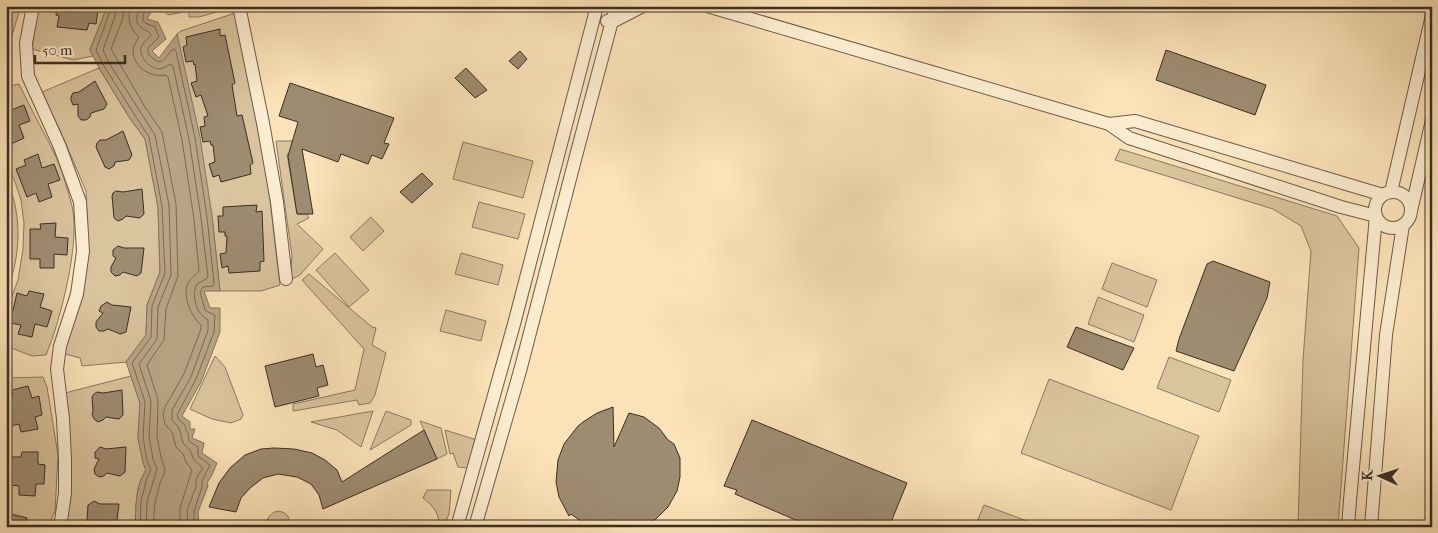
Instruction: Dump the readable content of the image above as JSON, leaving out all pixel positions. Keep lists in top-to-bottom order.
{
  "scale_bar": "50 m",
  "north": "left"
}
